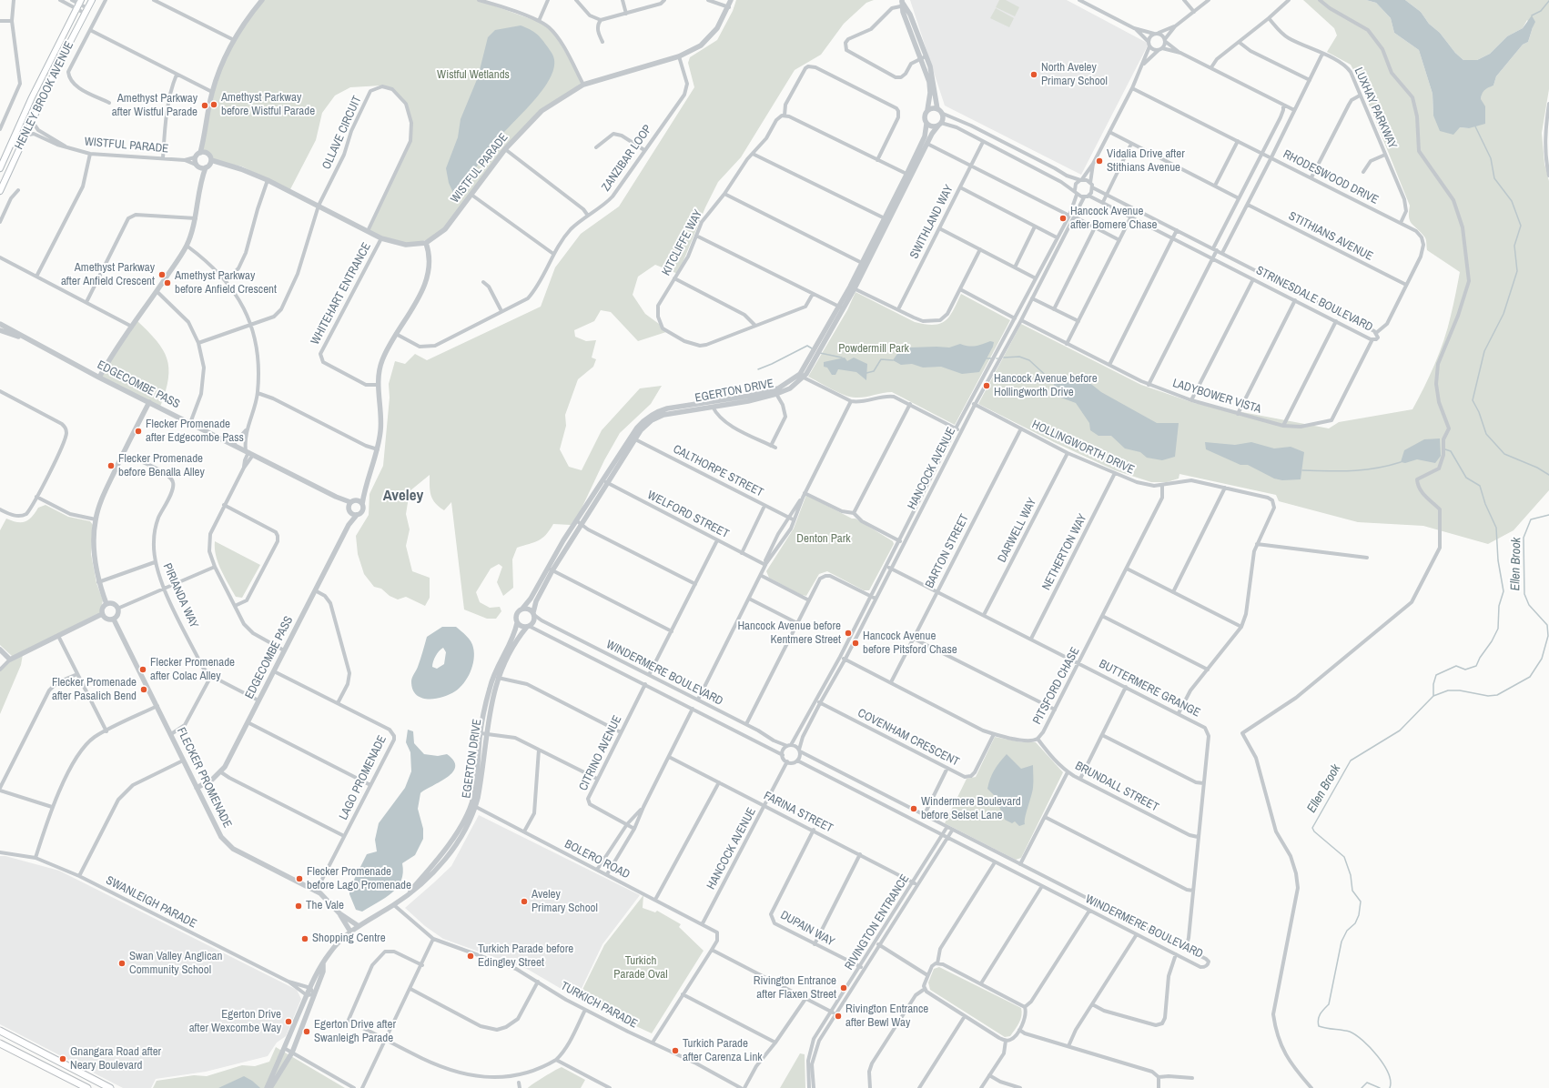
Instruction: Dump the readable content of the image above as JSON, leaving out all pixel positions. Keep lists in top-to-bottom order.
{
  "streets": {
    "main road": ["HENLEY BROOK AVENUE"],
    "street": [
      "LUXHAY PARKWAY",
      "OLLAVE CIRCUIT",
      "WISTFUL PARADE",
      "ZANZIBAR LOOP",
      "RHODESWOOD DRIVE",
      "SWITHLAND WAY",
      "STITHIANS AVENUE",
      "KITCLIFFE WAY",
      "WHITEHART ENTRANCE",
      "STRINESDALE BOULEVARD",
      "EDGECOMBE PASS",
      "EGERTON DRIVE",
      "LADYBOWER VISTA",
      "HOLLINGWORTH DRIVE",
      "HANCOCK AVENUE",
      "CALTHORPE STREET",
      "WELFORD STREET",
      "DARWELL WAY",
      "BARTON STREET",
      "NETHERTON WAY",
      "PIRIANDA WAY",
      "WINDERMERE BOULEVARD",
      "PITSFORD CHASE",
      "BUTTERMERE GRANGE",
      "COVENHAM CRESCENT",
      "CITRINO AVENUE",
      "FLECKER PROMENADE",
      "LAGO PROMENADE",
      "BRUNDALL STREET",
      "FARINA STREET",
      "BOLERO ROAD",
      "SWANLEIGH PARADE",
      "RIVINGTON ENTRANCE",
      "DUPAIN WAY",
      "TURKICH PARADE"
    ]
  },
  "crossings": [
    ["HENLEY BROOK AVENUE", "WISTFUL PARADE"],
    ["LUXHAY PARKWAY", "RHODESWOOD DRIVE"],
    ["OLLAVE CIRCUIT", "WISTFUL PARADE"],
    ["WISTFUL PARADE", "ZANZIBAR LOOP"],
    ["WISTFUL PARADE", "WHITEHART ENTRANCE"],
    ["RHODESWOOD DRIVE", "STITHIANS AVENUE"],
    ["RHODESWOOD DRIVE", "STRINESDALE BOULEVARD"],
    ["STRINESDALE BOULEVARD", "LADYBOWER VISTA"],
    ["STRINESDALE BOULEVARD", "HANCOCK AVENUE"],
    ["EDGECOMBE PASS", "PIRIANDA WAY"],
    ["EDGECOMBE PASS", "FLECKER PROMENADE"],
    ["EDGECOMBE PASS", "LAGO PROMENADE"],
    ["EGERTON DRIVE", "CALTHORPE STREET"],
    ["EGERTON DRIVE", "WELFORD STREET"],
    ["EGERTON DRIVE", "WINDERMERE BOULEVARD"],
    ["EGERTON DRIVE", "FLECKER PROMENADE"],
    ["EGERTON DRIVE", "BOLERO ROAD"],
    ["EGERTON DRIVE", "SWANLEIGH PARADE"],
    ["EGERTON DRIVE", "TURKICH PARADE"],
    ["LADYBOWER VISTA", "HANCOCK AVENUE"],
    ["HOLLINGWORTH DRIVE", "HANCOCK AVENUE"],
    ["HOLLINGWORTH DRIVE", "DARWELL WAY"],
    ["HOLLINGWORTH DRIVE", "BARTON STREET"],
    ["HOLLINGWORTH DRIVE", "NETHERTON WAY"],
    ["HOLLINGWORTH DRIVE", "PITSFORD CHASE"],
    ["HANCOCK AVENUE", "WINDERMERE BOULEVARD"],
    ["HANCOCK AVENUE", "PITSFORD CHASE"],
    ["HANCOCK AVENUE", "BUTTERMERE GRANGE"],
    ["HANCOCK AVENUE", "COVENHAM CRESCENT"],
    ["HANCOCK AVENUE", "FARINA STREET"],
    ["HANCOCK AVENUE", "BOLERO ROAD"],
    ["DARWELL WAY", "BUTTERMERE GRANGE"],
    ["BARTON STREET", "PITSFORD CHASE"],
    ["BARTON STREET", "BUTTERMERE GRANGE"],
    ["NETHERTON WAY", "BUTTERMERE GRANGE"],
    ["WINDERMERE BOULEVARD", "BUTTERMERE GRANGE"],
    ["WINDERMERE BOULEVARD", "CITRINO AVENUE"],
    ["WINDERMERE BOULEVARD", "RIVINGTON ENTRANCE"],
    ["PITSFORD CHASE", "BUTTERMERE GRANGE"],
    ["PITSFORD CHASE", "COVENHAM CRESCENT"],
    ["PITSFORD CHASE", "BRUNDALL STREET"],
    ["BUTTERMERE GRANGE", "BRUNDALL STREET"],
    ["FLECKER PROMENADE", "LAGO PROMENADE"],
    ["FARINA STREET", "RIVINGTON ENTRANCE"],
    ["FARINA STREET", "DUPAIN WAY"],
    ["RIVINGTON ENTRANCE", "DUPAIN WAY"]
  ],
  "districts": ["Aveley"],
  "water": ["Ellen Brook"],
  "parks": [
    "Wistful Wetlands",
    "Powdermill Park",
    "Denton Park",
    "Turkich Parade Oval"
  ],
  "places": [
    "North Aveley Primary School",
    "Amethyst Parkway before Wistful Parade",
    "Amethyst Parkway after Wistful Parade",
    "Vidalia Drive after Stithians Avenue",
    "Hancock Avenue after Bomere Chase",
    "Amethyst Parkway after Anfield Crescent",
    "Amethyst Parkway before Anfield Crescent",
    "Hancock Avenue before Hollingworth Drive",
    "Flecker Promenade after Edgecombe Pass",
    "Flecker Promenade before Benalla Alley",
    "Hancock Avenue before Kentmere Street",
    "Hancock Avenue before Pitsford Chase",
    "Flecker Promenade after Colac Alley",
    "Flecker Promenade after Pasalich Bend",
    "Windermere Boulevard before Selset Lane",
    "Flecker Promenade before Lago Promenade",
    "Aveley Primary School",
    "The Vale",
    "Shopping Centre",
    "Turkich Parade before Edingley Street",
    "Swan Valley Anglican Community School",
    "Rivington Entrance after Flaxen Street",
    "Rivington Entrance after Bewl Way",
    "Egerton Drive after Wexcombe Way",
    "Egerton Drive after Swanleigh Parade",
    "Turkich Parade after Carenza Link",
    "Gnangara Road after Neary Boulevard"
  ]
}
